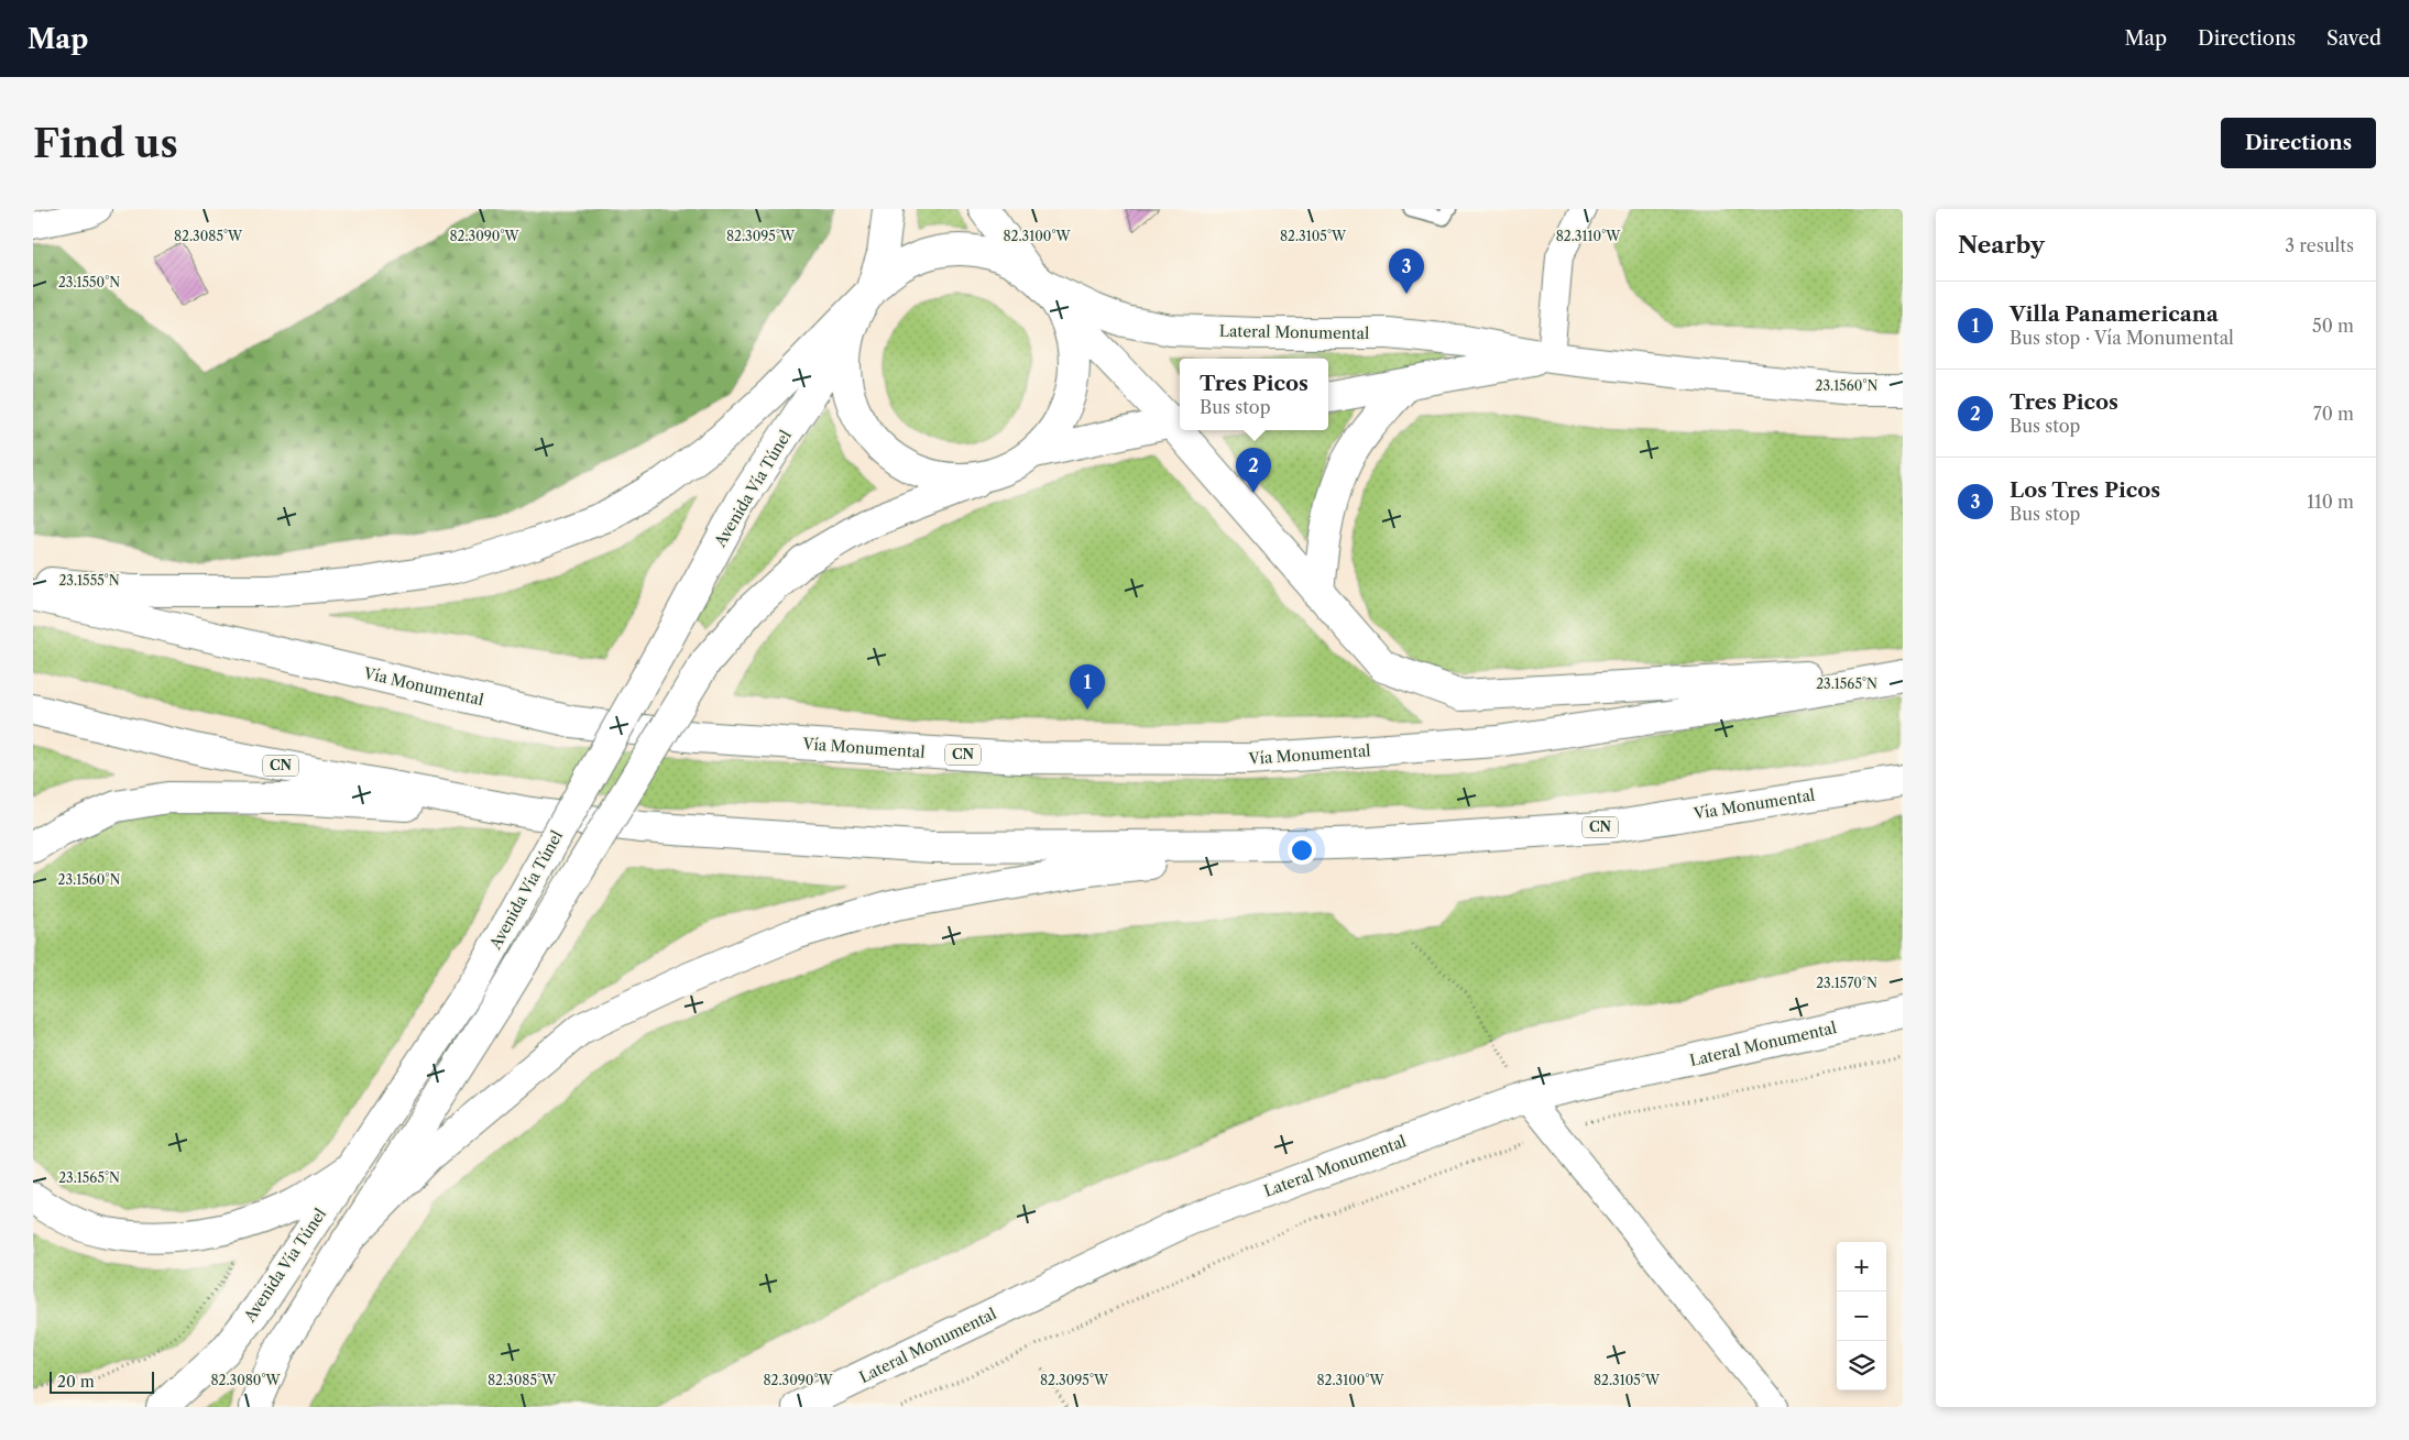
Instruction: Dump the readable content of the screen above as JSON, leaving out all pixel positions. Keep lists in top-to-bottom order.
{
  "streets": {
    "main road": [
      "Lateral Monumental",
      "Avenida Vía Túnel",
      "Vía Monumental",
      "CN"
    ]
  },
  "scale_bar": "20 m",
  "page": {
    "header": "Map",
    "nav": ["Map", "Directions", "Saved"],
    "buttons": "Directions",
    "title": "Find us",
    "heading": ["Nearby", "3 results"],
    "pins": ["3", "2", "1"],
    "list": [
      {
        "mark": "1",
        "name": "Villa Panamericana",
        "note": "Bus stop · Vía Monumental",
        "value": "50 m"
      },
      {
        "mark": "2",
        "name": "Tres Picos",
        "note": "Bus stop",
        "value": "70 m"
      },
      {
        "mark": "3",
        "name": "Los Tres Picos",
        "note": "Bus stop",
        "value": "110 m"
      }
    ],
    "popup": ["Tres Picos", "Bus stop"],
    "map_buttons": ["+", "−"],
    "scale": "20 m"
  },
  "coordinates": [
    "82.3085°W",
    "82.3090°W",
    "82.3095°W",
    "82.3100°W",
    "82.3105°W",
    "82.3110°W",
    "23.1550°N",
    "23.1560°N",
    "23.1555°N",
    "23.1565°N",
    "23.1570°N",
    "82.3080°W"
  ]
}
